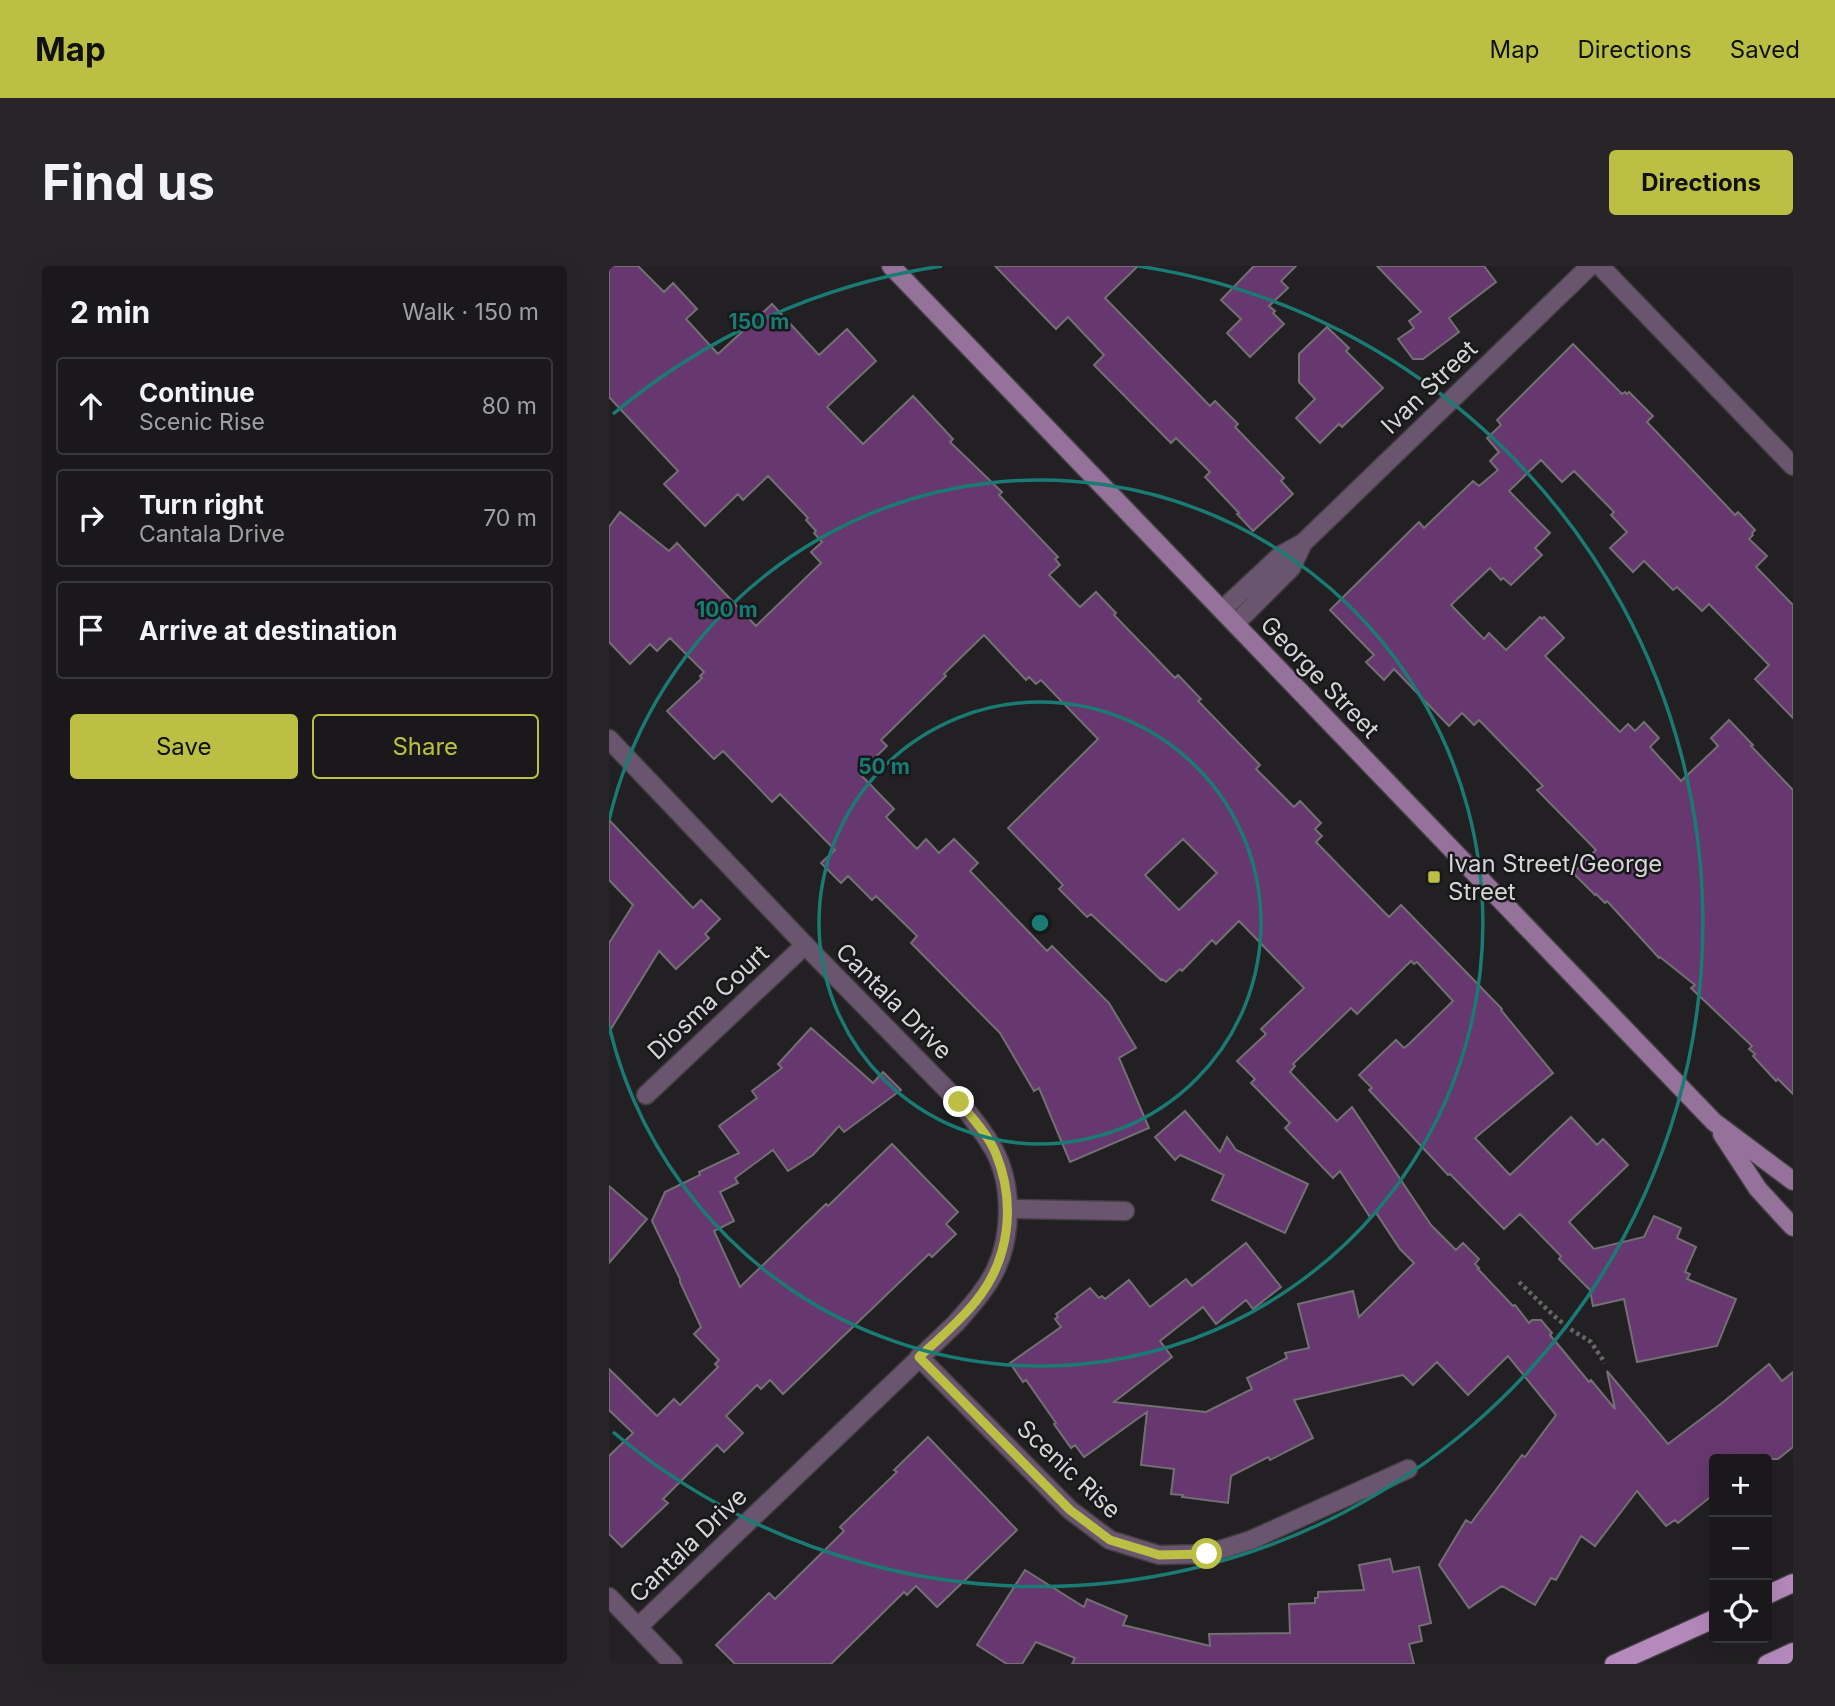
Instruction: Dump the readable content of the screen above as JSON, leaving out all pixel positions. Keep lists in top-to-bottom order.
{
  "streets": {
    "main road": ["George Street"],
    "street": [
      "Ivan Street",
      "Cantala Drive",
      "Diosma Court",
      "Scenic Rise"
    ]
  },
  "crossings": [
    ["Ivan Street", "George Street"],
    ["Cantala Drive", "Diosma Court"],
    ["Cantala Drive", "Scenic Rise"]
  ],
  "places": {
    "transit": ["Ivan Street/George Street"]
  },
  "page": {
    "header": "Map",
    "nav": ["Map", "Directions", "Saved"],
    "buttons": [
      "Directions",
      ["Save", "Share"]
    ],
    "title": "Find us",
    "heading": ["2 min", "Walk · 150 m"],
    "list": [
      ["Continue", "Scenic Rise", "80 m"],
      ["Turn right", "Cantala Drive", "70 m"],
      "Arrive at destination"
    ],
    "map_buttons": ["+", "−"]
  },
  "rings": ["150 m", "100 m", "50 m"]
}
